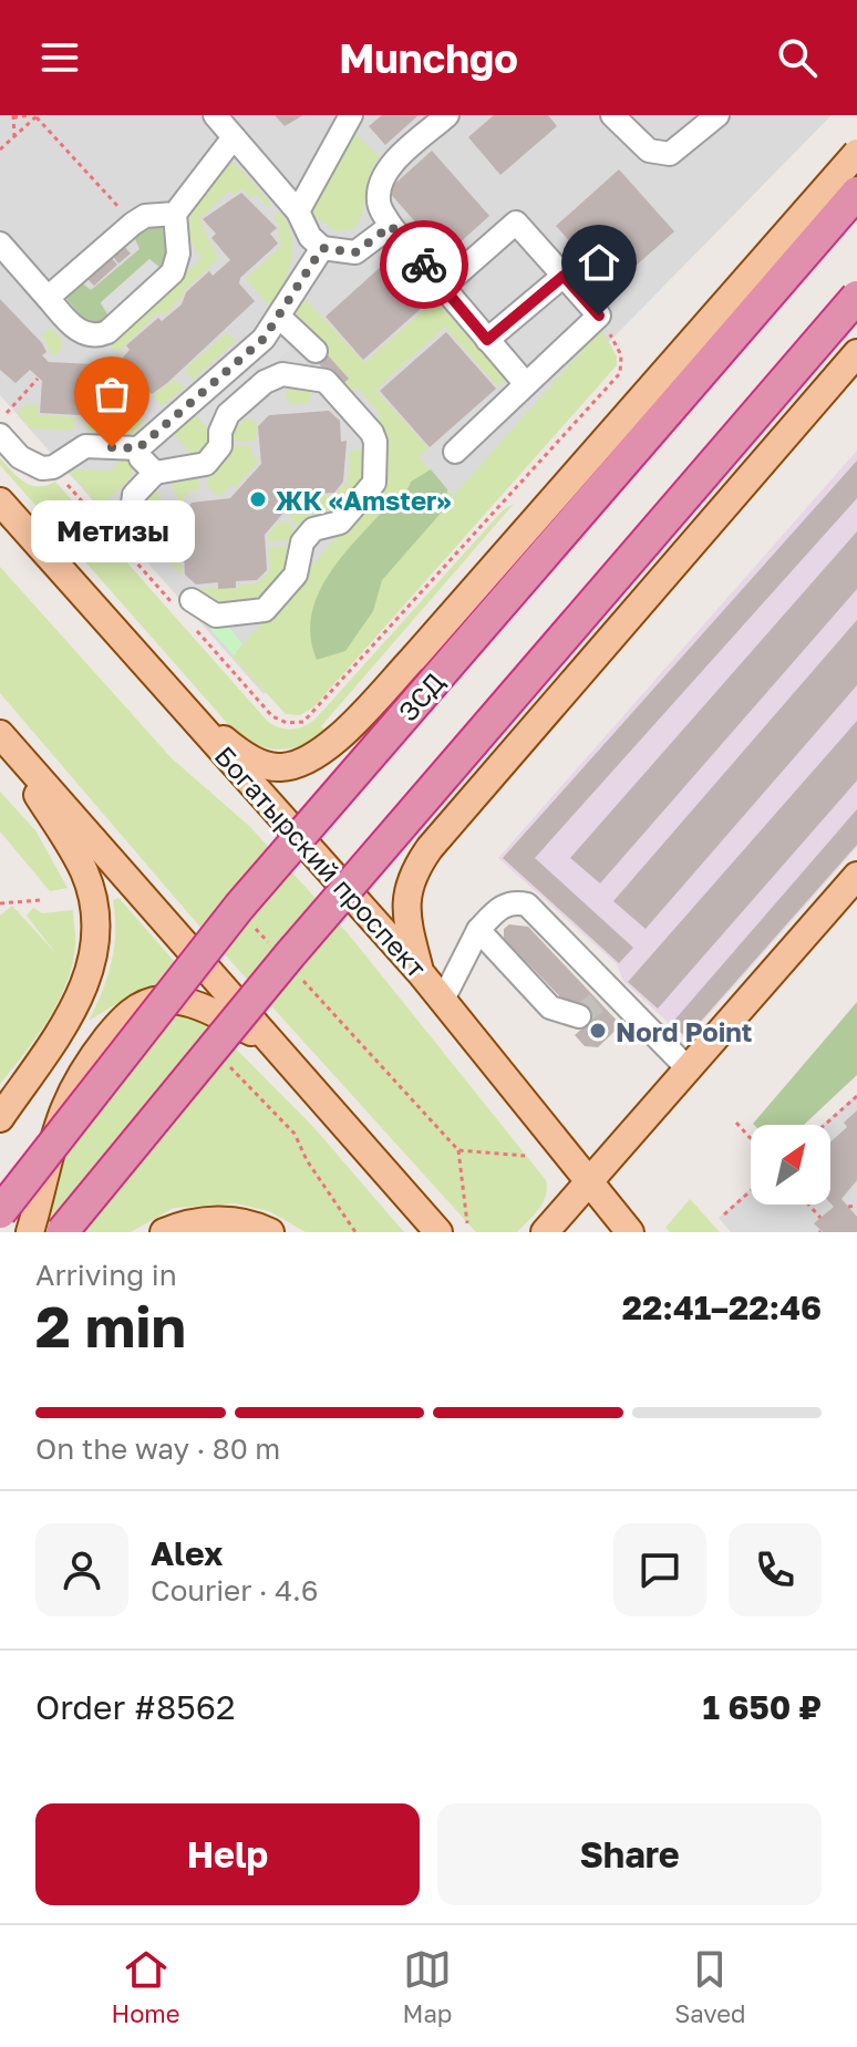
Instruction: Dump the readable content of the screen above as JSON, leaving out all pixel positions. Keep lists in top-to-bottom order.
{
  "streets": {
    "highway": ["ЗСД"],
    "main road": ["Богатырский проспект"]
  },
  "places": ["Метизы", "ЖК «Amster»", "Nord Point"],
  "north": "top right",
  "page": {
    "header": "Munchgo",
    "bubble": "Метизы",
    "heading": ["2 min", "Arriving in", "22:41–22:46"],
    "panel": [
      "Alex",
      "Courier · 4.6",
      "Order #8562",
      "1 650 ₽"
    ],
    "bar": "On the way · 80 m",
    "buttons": ["Help", "Share"],
    "tabs": ["Home", "Map", "Saved"]
  }
}
